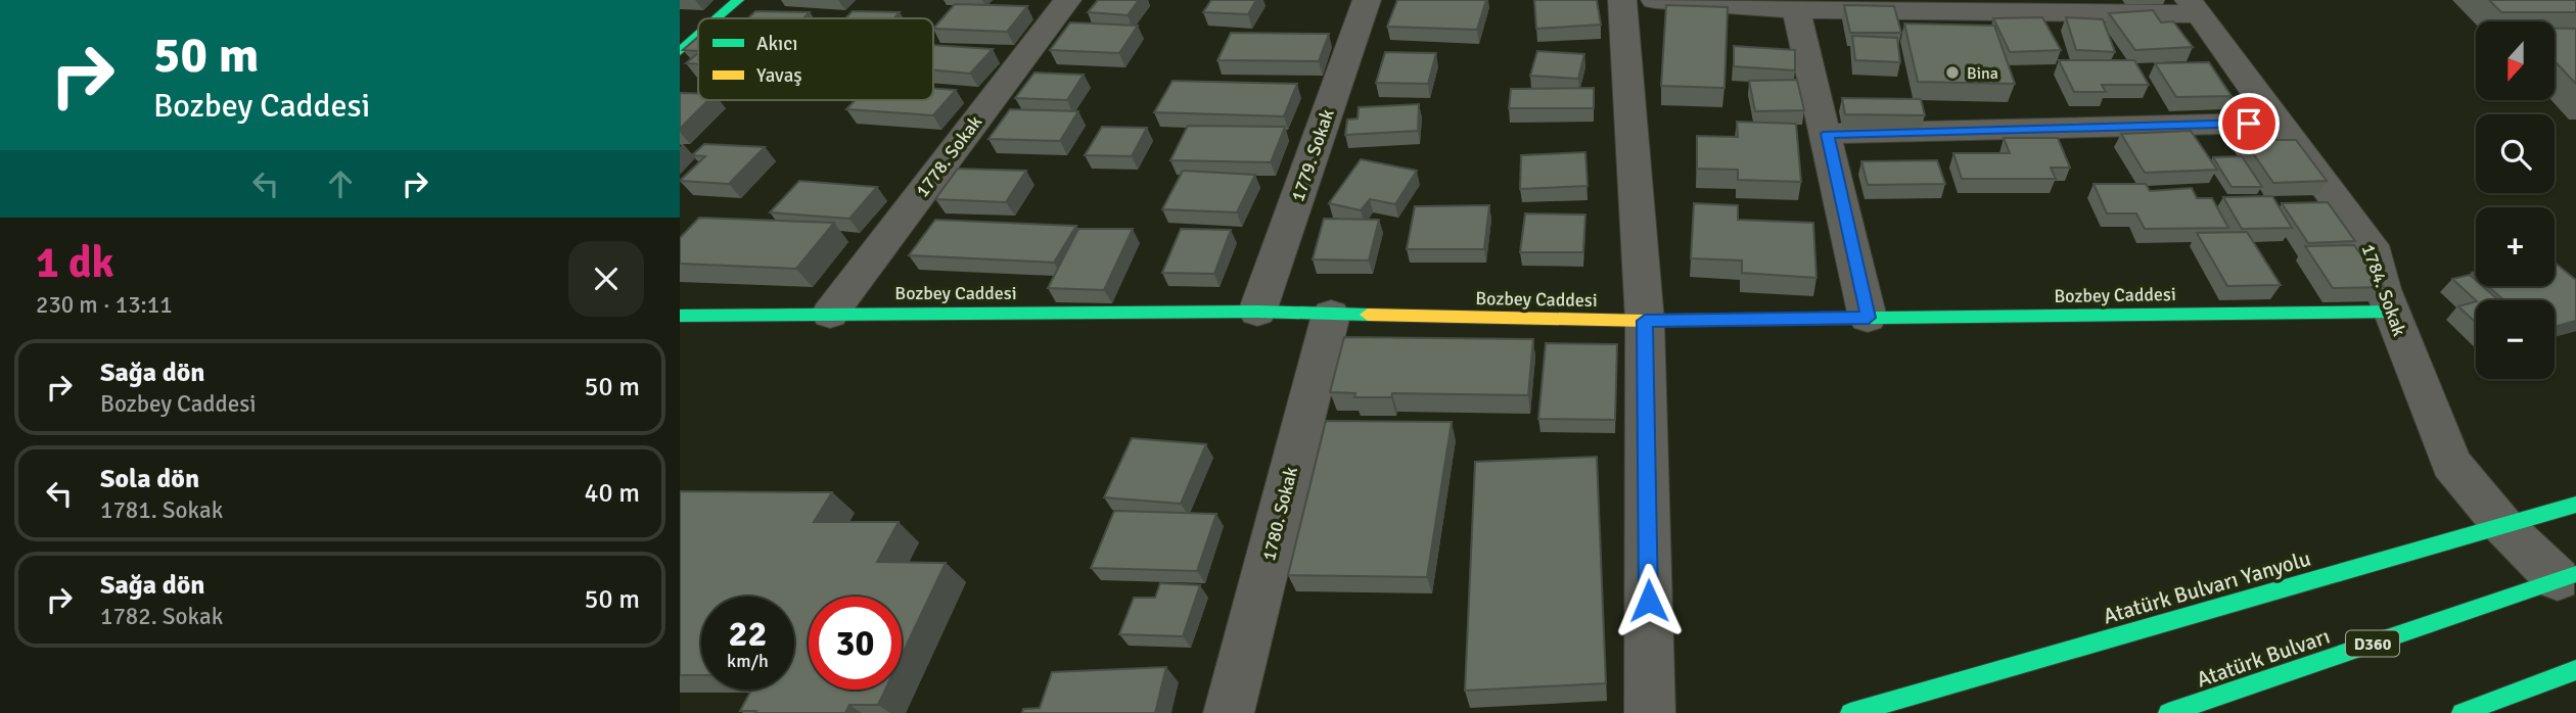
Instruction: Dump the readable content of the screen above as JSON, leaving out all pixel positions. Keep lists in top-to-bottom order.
{
  "streets": {
    "main road": [
      "Bozbey Caddesi",
      "Atatürk Bulvarı Yanyolu",
      "D360",
      "Atatürk Bulvarı"
    ],
    "street": [
      "1779. Sokak",
      "1778. Sokak",
      "1784. Sokak",
      "1780. Sokak"
    ]
  },
  "crossings": [
    ["1779. Sokak", "Bozbey Caddesi"],
    ["1778. Sokak", "Bozbey Caddesi"],
    ["1784. Sokak", "Bozbey Caddesi"],
    ["1784. Sokak", "Atatürk Bulvarı Yanyolu"],
    ["1784. Sokak", "Atatürk Bulvarı"],
    ["Bozbey Caddesi", "1780. Sokak"]
  ],
  "places": ["Bina"],
  "legend": ["Akıcı", "Yavaş"],
  "north": "bottom",
  "page": {
    "turn": ["50 m", "Bozbey Caddesi"],
    "map_buttons": ["+", "−"],
    "heading": ["1 dk", "230 m · 13:11"],
    "list": [
      {
        "name": "Sağa dön",
        "note": "Bozbey Caddesi",
        "value": "50 m"
      },
      {
        "name": "Sola dön",
        "note": "1781. Sokak",
        "value": "40 m"
      },
      {
        "name": "Sağa dön",
        "note": "1782. Sokak",
        "value": "50 m"
      }
    ],
    "speed": "22 km/h",
    "limit": "30"
  }
}
